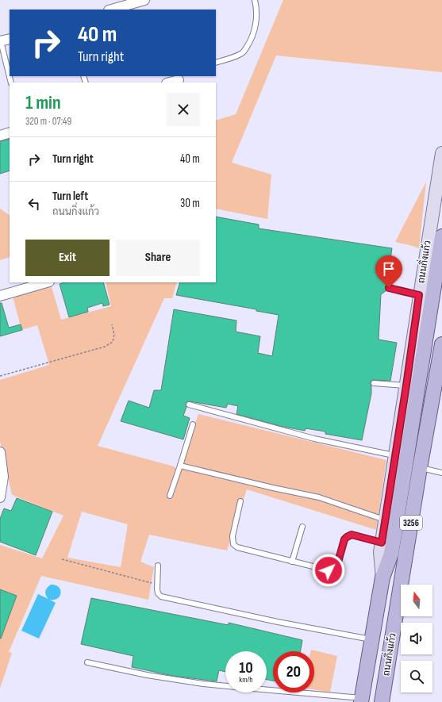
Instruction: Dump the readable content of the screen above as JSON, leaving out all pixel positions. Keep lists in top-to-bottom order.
{
  "streets": {
    "main road": ["ถนนกิ่งแก้ว", "3256"]
  },
  "north": "top",
  "page": {
    "turn": ["40 m", "Turn right"],
    "heading": ["1 min", "320 m · 07:49"],
    "list": [
      {
        "name": "Turn right",
        "value": "40 m"
      },
      {
        "name": "Turn left",
        "note": "ถนนกิ่งแก้ว",
        "value": "30 m"
      }
    ],
    "buttons": ["Exit", "Share"],
    "speed": "10 km/h",
    "limit": "20"
  }
}
